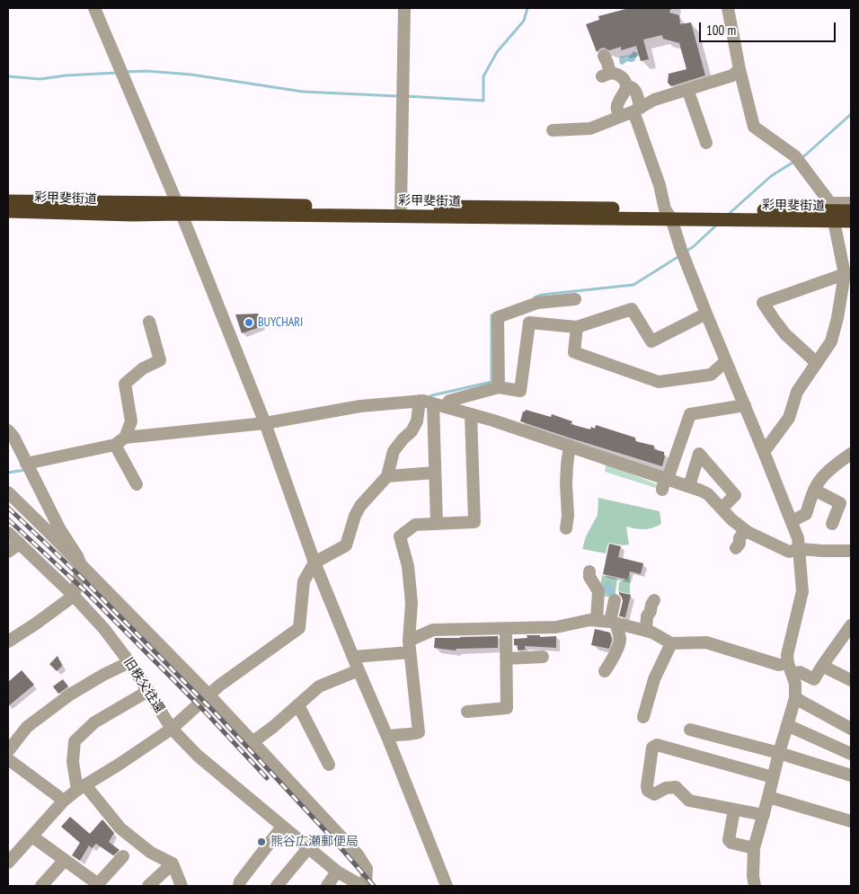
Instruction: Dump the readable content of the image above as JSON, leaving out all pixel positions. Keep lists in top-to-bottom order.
{
  "streets": {
    "highway": ["彩甲斐街道"],
    "street": ["旧秩父往還"]
  },
  "places": ["BUYCHARI", "熊谷広瀬郵便局"],
  "scale_bar": "100 m"
}
